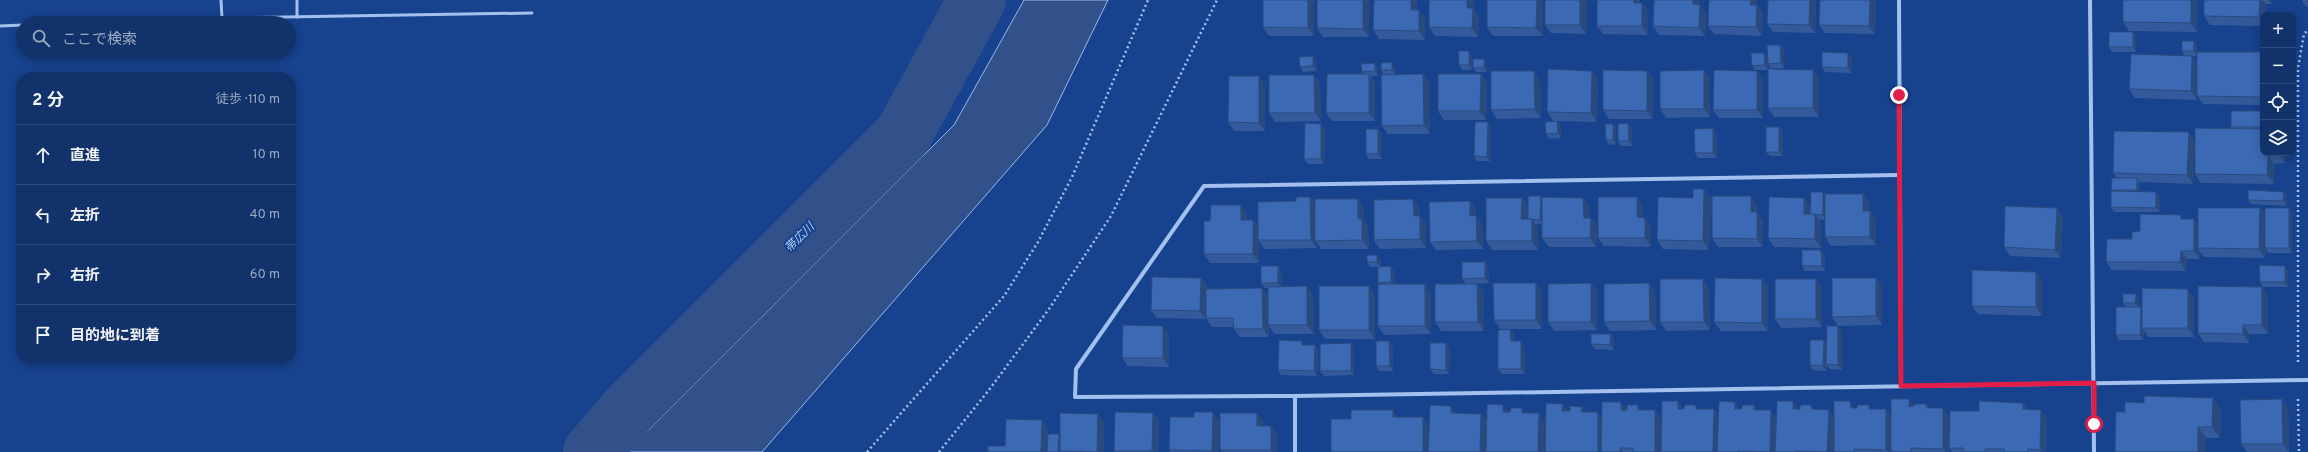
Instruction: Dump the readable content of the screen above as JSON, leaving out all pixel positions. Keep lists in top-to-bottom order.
{
  "water": ["帯広川"],
  "page": {
    "map_buttons": ["+", "−"],
    "search": "ここで検索",
    "heading": ["2 分", "徒歩 · 110 m"],
    "list": [
      ["直進", "10 m"],
      ["左折", "40 m"],
      ["右折", "60 m"],
      "目的地に到着"
    ]
  }
}
